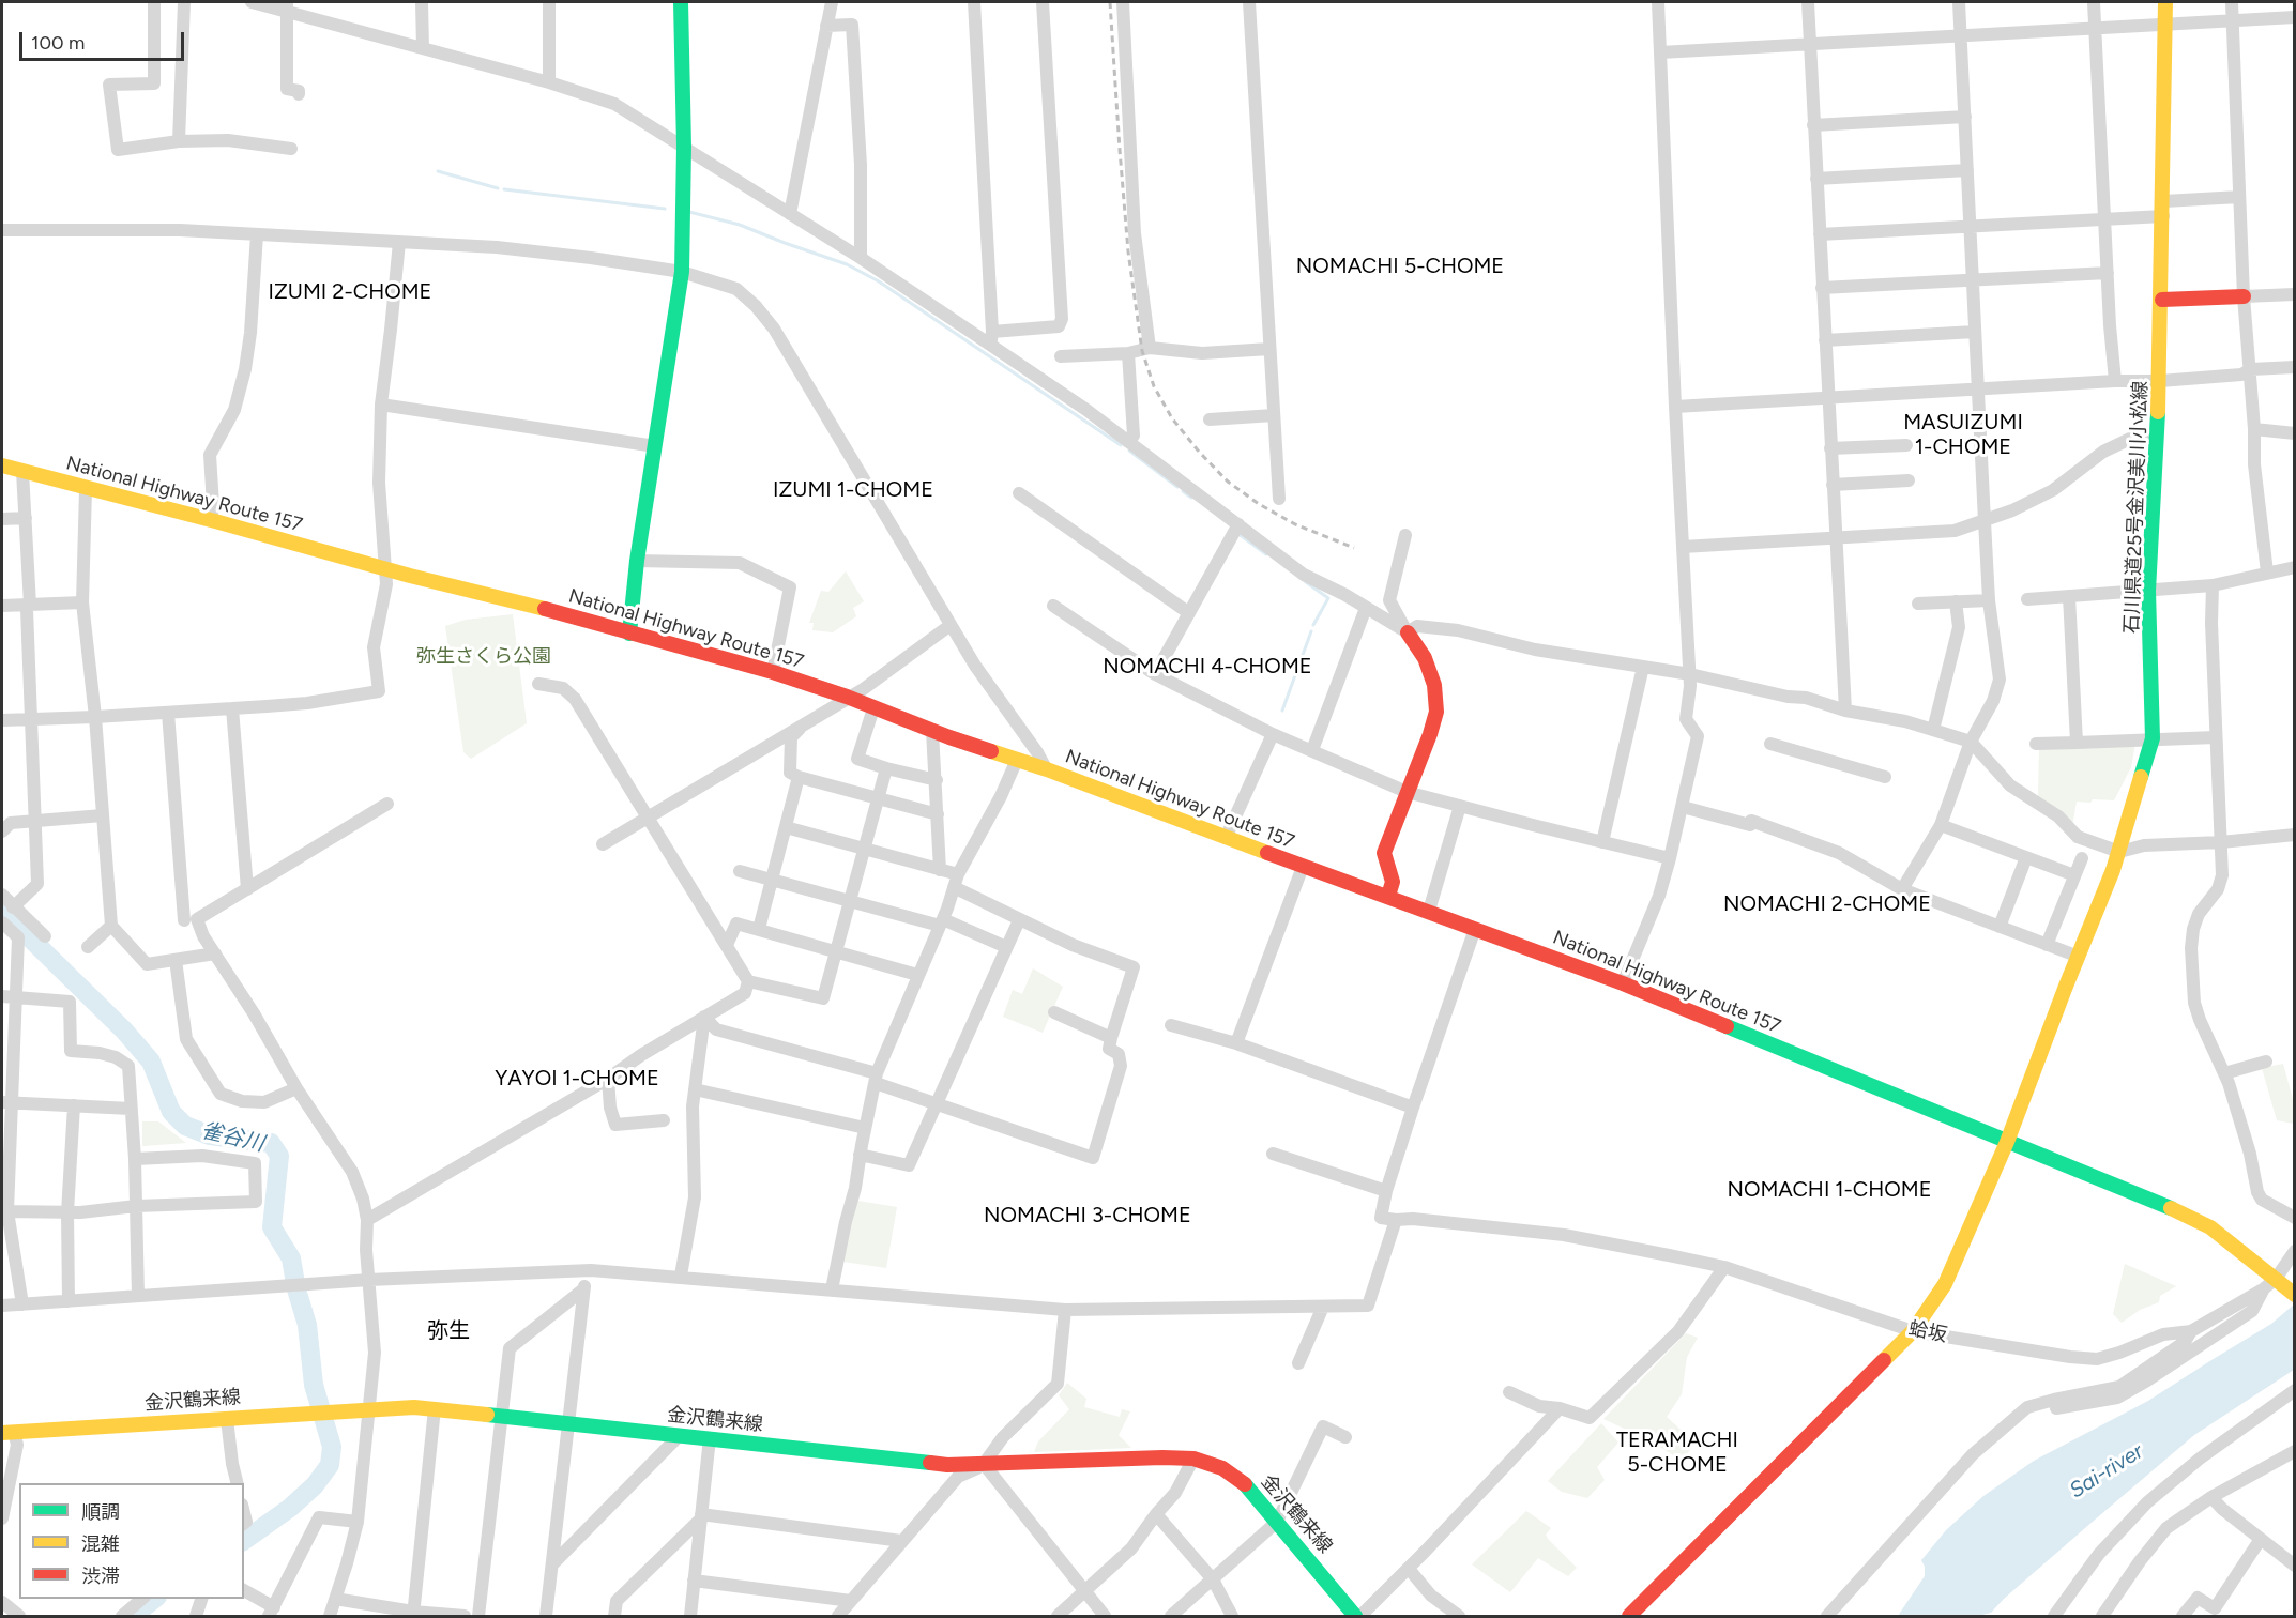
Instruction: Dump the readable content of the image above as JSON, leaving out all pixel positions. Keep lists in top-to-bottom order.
{
  "streets": {
    "main road": ["National Highway Route 157", "石川県道25号金沢美川小松線", "金沢鶴来線"],
    "street": ["蛤坂"]
  },
  "crossings": [
    ["National Highway Route 157", "石川県道25号金沢美川小松線"],
    ["石川県道25号金沢美川小松線", "蛤坂"]
  ],
  "districts": [
    "NOMACHI 5-CHOME",
    "IZUMI 2-CHOME",
    "MASUIZUMI 1-CHOME",
    "IZUMI 1-CHOME",
    "NOMACHI 4-CHOME",
    "NOMACHI 2-CHOME",
    "YAYOI 1-CHOME",
    "NOMACHI 1-CHOME",
    "NOMACHI 3-CHOME",
    "弥生",
    "TERAMACHI 5-CHOME"
  ],
  "water": ["雀谷川", "Sai-river"],
  "parks": ["弥生さくら公園"],
  "legend": ["順調", "混雑", "渋滞"],
  "scale_bar": "100 m"
}
